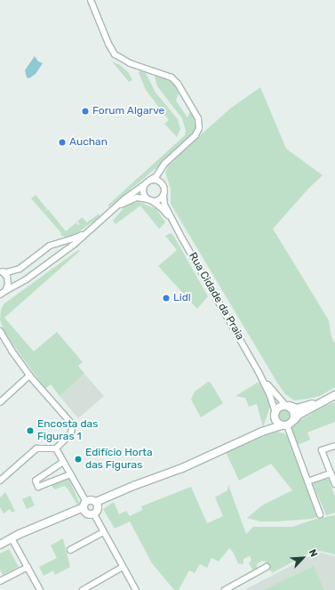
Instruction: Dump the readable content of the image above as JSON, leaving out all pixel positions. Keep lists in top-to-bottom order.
{
  "streets": {
    "street": ["Rua Cidade da Praia"]
  },
  "places": [
    "Forum Algarve",
    "Auchan",
    "Lidl",
    "Encosta das Figuras 1",
    "Edifício Horta das Figuras"
  ],
  "north": "top right"
}
